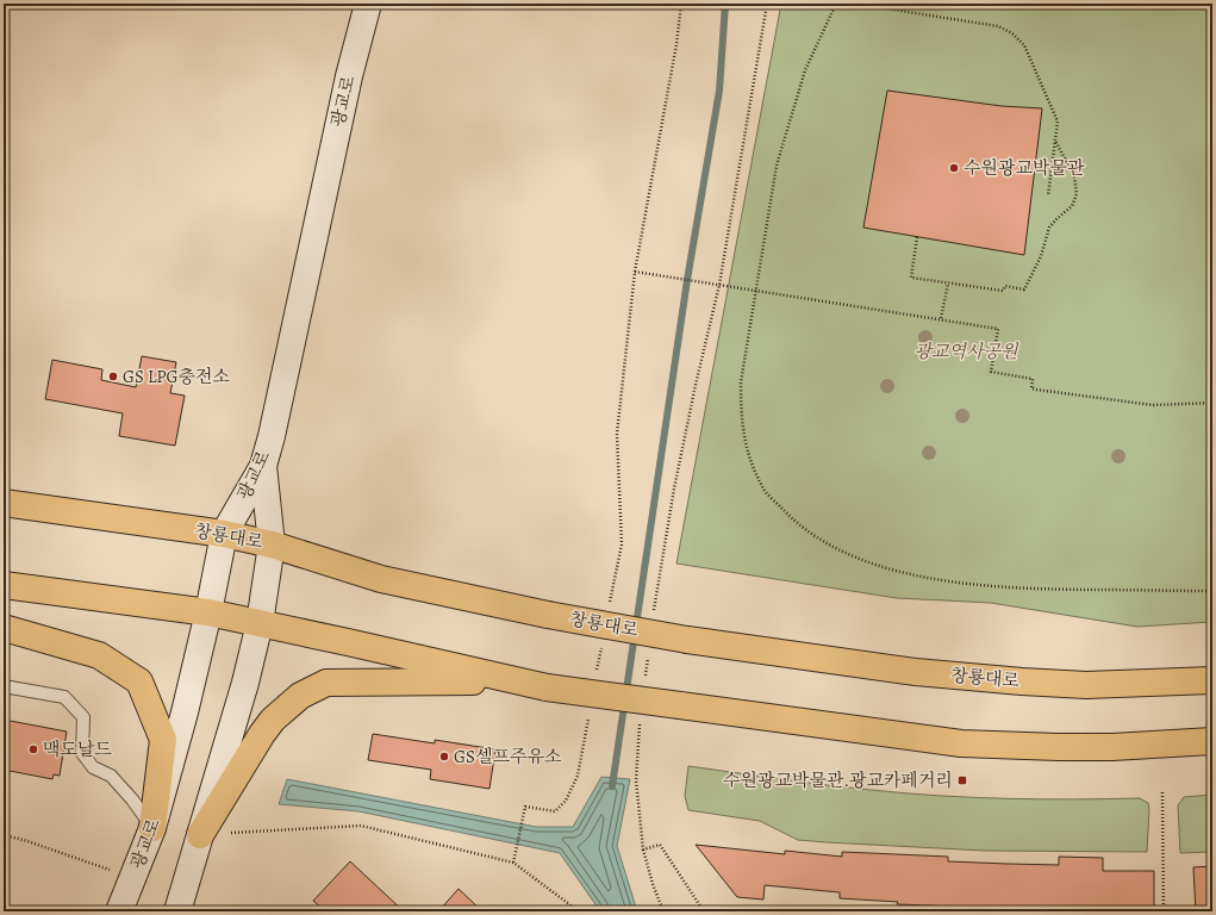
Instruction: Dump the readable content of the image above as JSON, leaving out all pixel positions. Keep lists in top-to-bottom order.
{
  "streets": {
    "main road": ["광교로", "창룡대로"]
  },
  "crossings": [
    ["광교로", "창룡대로"]
  ],
  "parks": ["광교역사공원"],
  "places": {
    "other": [
      "수원광교박물관",
      "GS LPG충전소",
      "맥도날드",
      "GS셀프주유소"
    ],
    "transit": ["수원광교박물관.광교카페거리"]
  }
}
